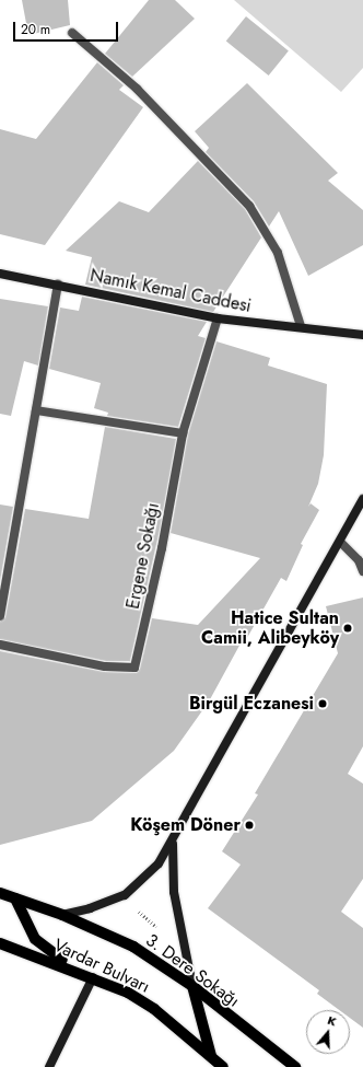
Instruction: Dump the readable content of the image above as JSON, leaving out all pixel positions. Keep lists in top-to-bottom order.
{
  "streets": {
    "main road": ["Namık Kemal Caddesi", "Vardar Bulvarı", "3. Dere Sokağı"],
    "street": ["Ergene Sokağı"]
  },
  "crossings": [
    ["Namık Kemal Caddesi", "Ergene Sokağı"],
    ["Vardar Bulvarı", "3. Dere Sokağı"]
  ],
  "places": ["Hatice Sultan Camii, Alibeyköy", "Birgül Eczanesi", "Köşem Döner"],
  "scale_bar": "20 m",
  "north": "top"
}
